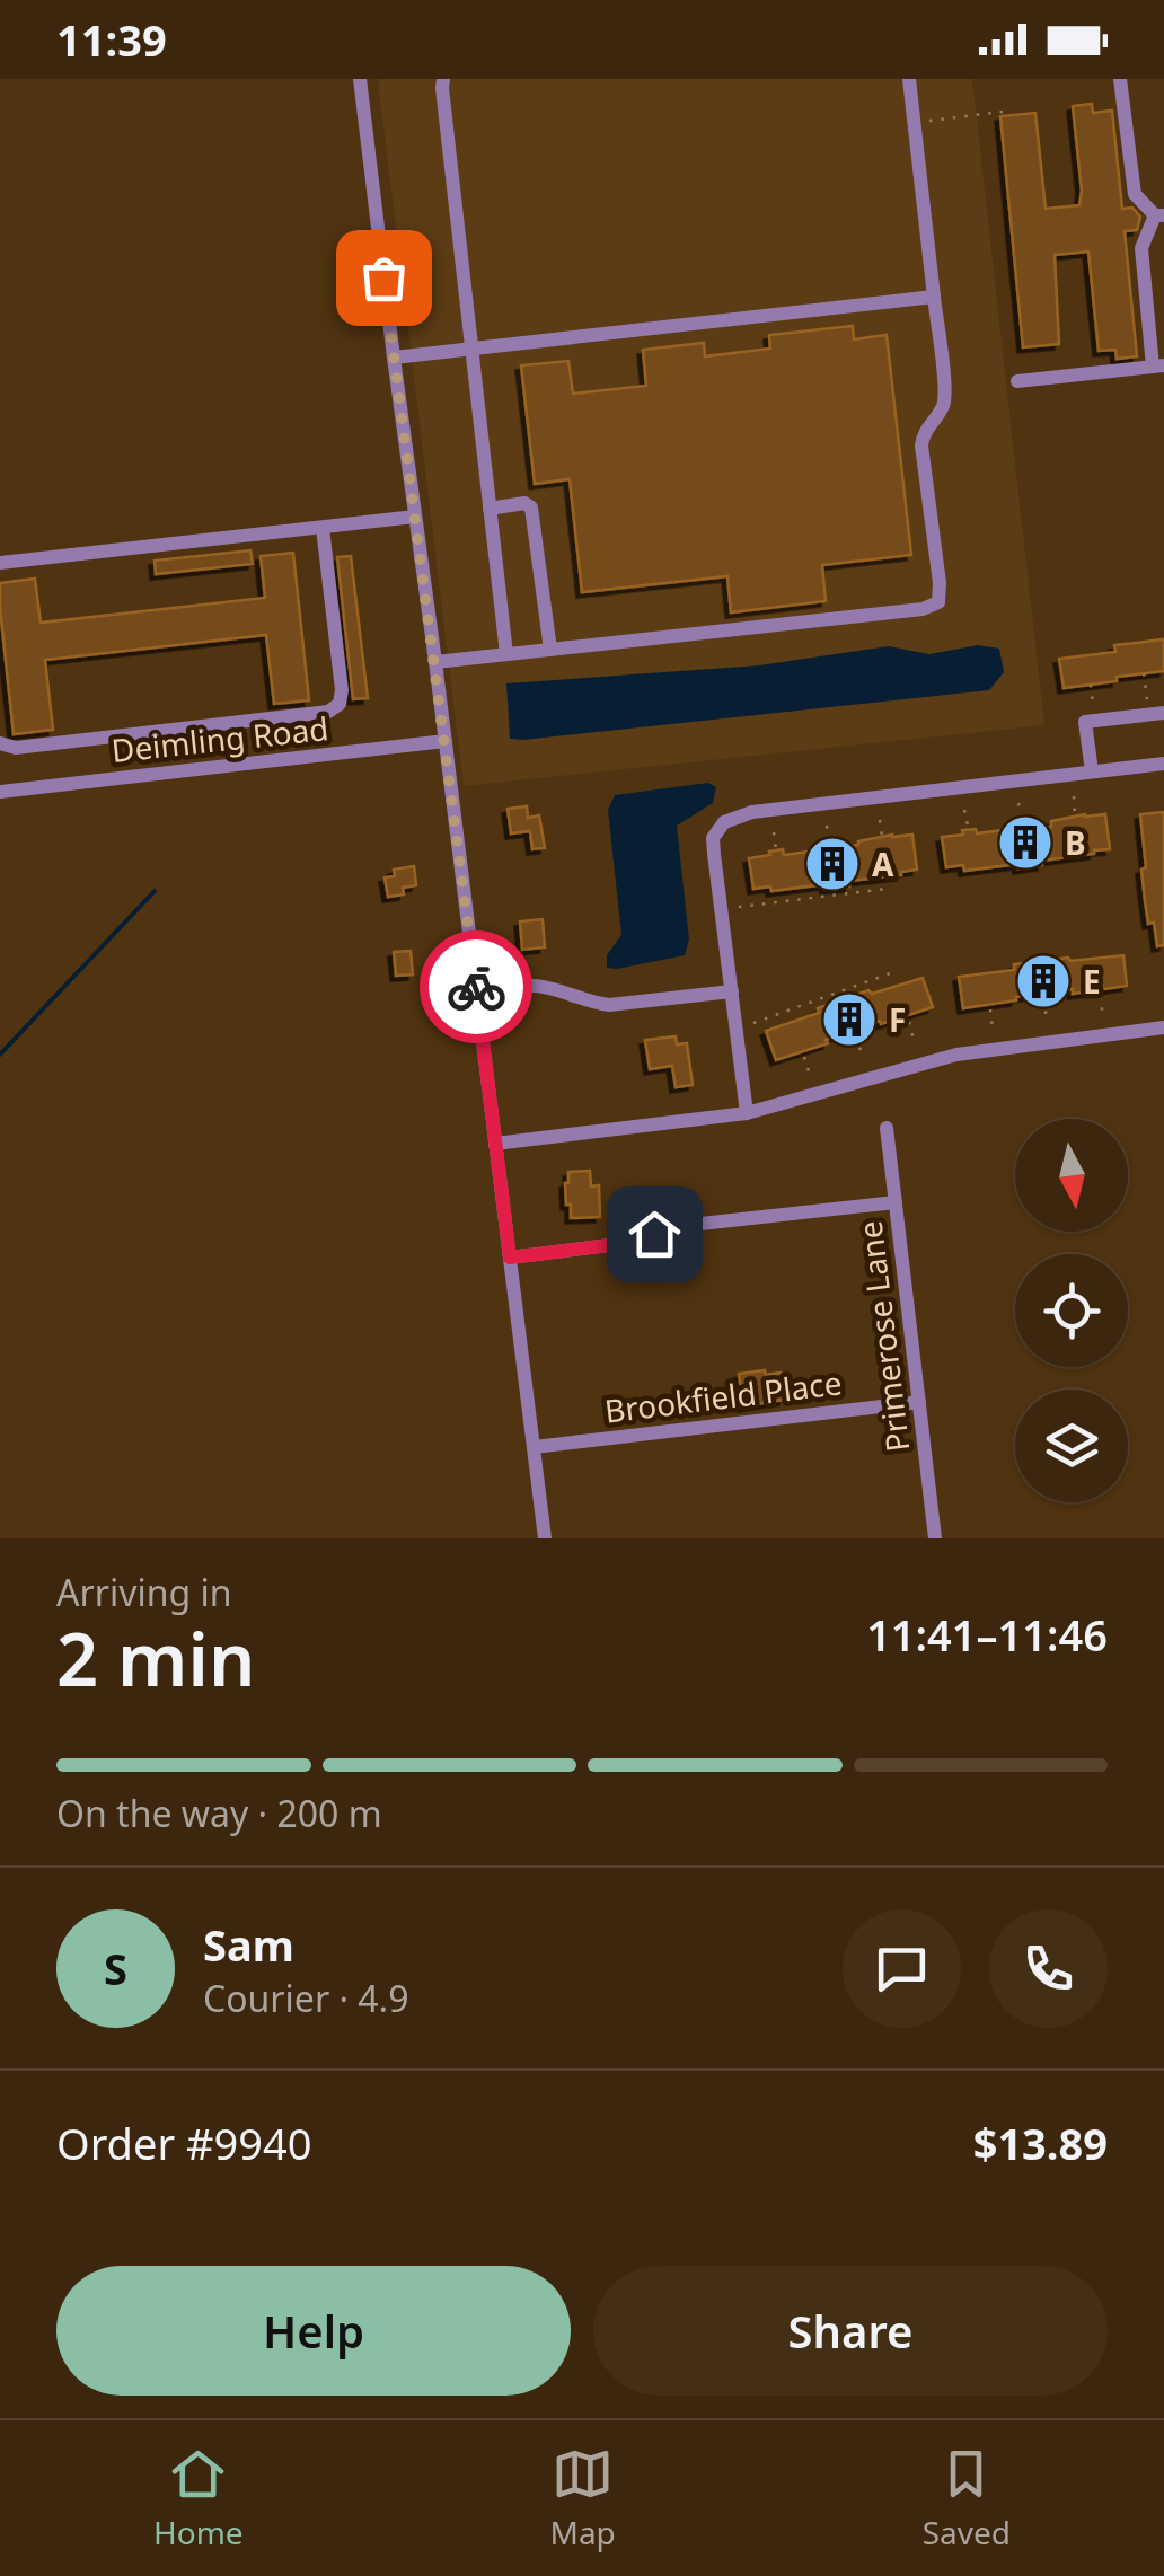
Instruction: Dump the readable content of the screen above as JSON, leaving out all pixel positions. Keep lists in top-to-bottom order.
{
  "streets": {
    "street": ["Deimling Road", "Primerose Lane", "Brookfield Place"]
  },
  "crossings": [
    ["Primerose Lane", "Brookfield Place"]
  ],
  "places": {
    "building": [
      "B",
      "A",
      "E",
      "F"
    ]
  },
  "north": "bottom",
  "page": {
    "status": "11:39",
    "heading": ["2 min", "Arriving in", "11:41–11:46"],
    "panel": [
      "Sam",
      "Courier · 4.9",
      "Order #9940",
      "$13.89"
    ],
    "bar": "On the way · 200 m",
    "round": "S",
    "buttons": ["Help", "Share"],
    "tabs": ["Home", "Map", "Saved"]
  }
}
